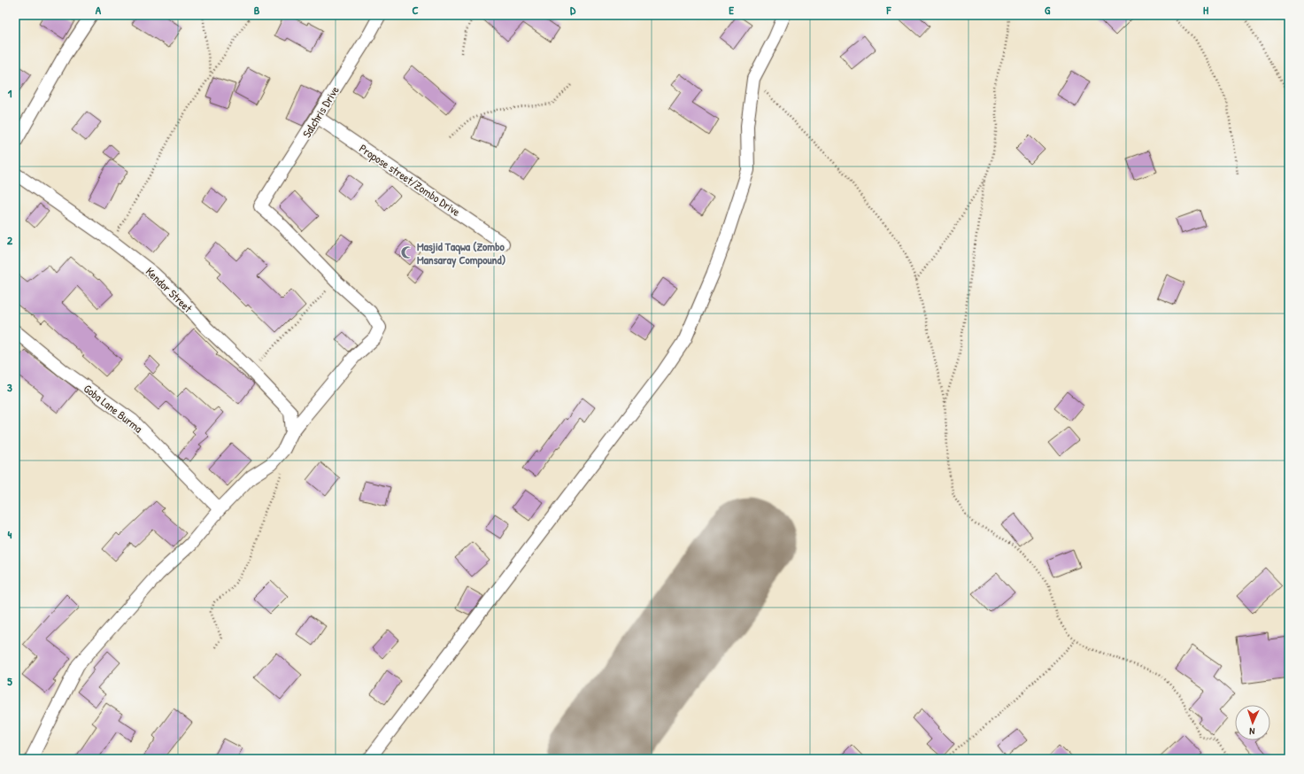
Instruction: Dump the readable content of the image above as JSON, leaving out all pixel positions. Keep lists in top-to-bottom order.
{
  "streets": {
    "street": [
      "Salchris Drive",
      "Propose street/Zombo Drive",
      "Kendor Street",
      "Goba Lane Burma"
    ]
  },
  "crossings": [
    ["Salchris Drive", "Propose street/Zombo Drive"]
  ],
  "places": {
    "mosque": ["Masjid Taqwa (Zombo Mansaray Compound)"]
  },
  "north": "bottom",
  "grid": {
    "columns": [
      "A",
      "B",
      "C",
      "D",
      "E",
      "F",
      "G",
      "H"
    ],
    "rows": [
      "1",
      "2",
      "3",
      "4",
      "5"
    ]
  }
}
